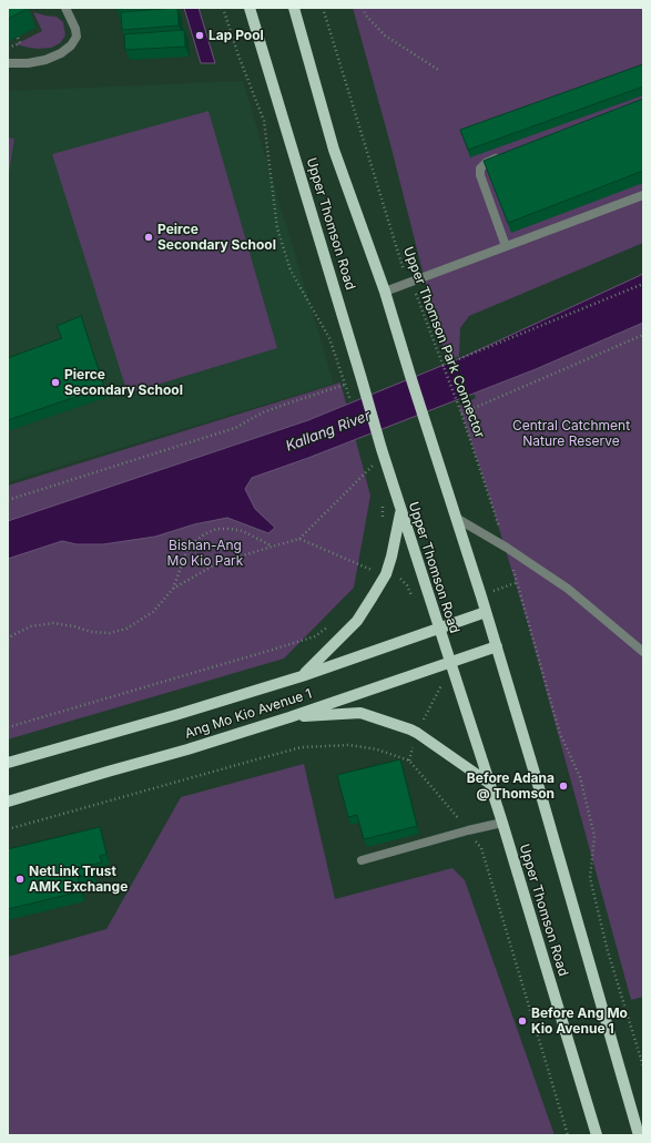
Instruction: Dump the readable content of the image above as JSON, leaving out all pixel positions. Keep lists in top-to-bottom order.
{
  "streets": {
    "main road": ["Upper Thomson Road", "Ang Mo Kio Avenue 1"],
    "path": ["Upper Thomson Park Connector"]
  },
  "crossings": [
    ["Upper Thomson Road", "Ang Mo Kio Avenue 1"]
  ],
  "water": ["Kallang River"],
  "parks": ["Central Catchment Nature Reserve", "Bishan-Ang Mo Kio Park"],
  "places": [
    "Lap Pool",
    "Peirce Secondary School",
    "Pierce Secondary School",
    "Before Adana @ Thomson",
    "NetLink Trust AMK Exchange",
    "Before Ang Mo Kio Avenue 1"
  ]
}
